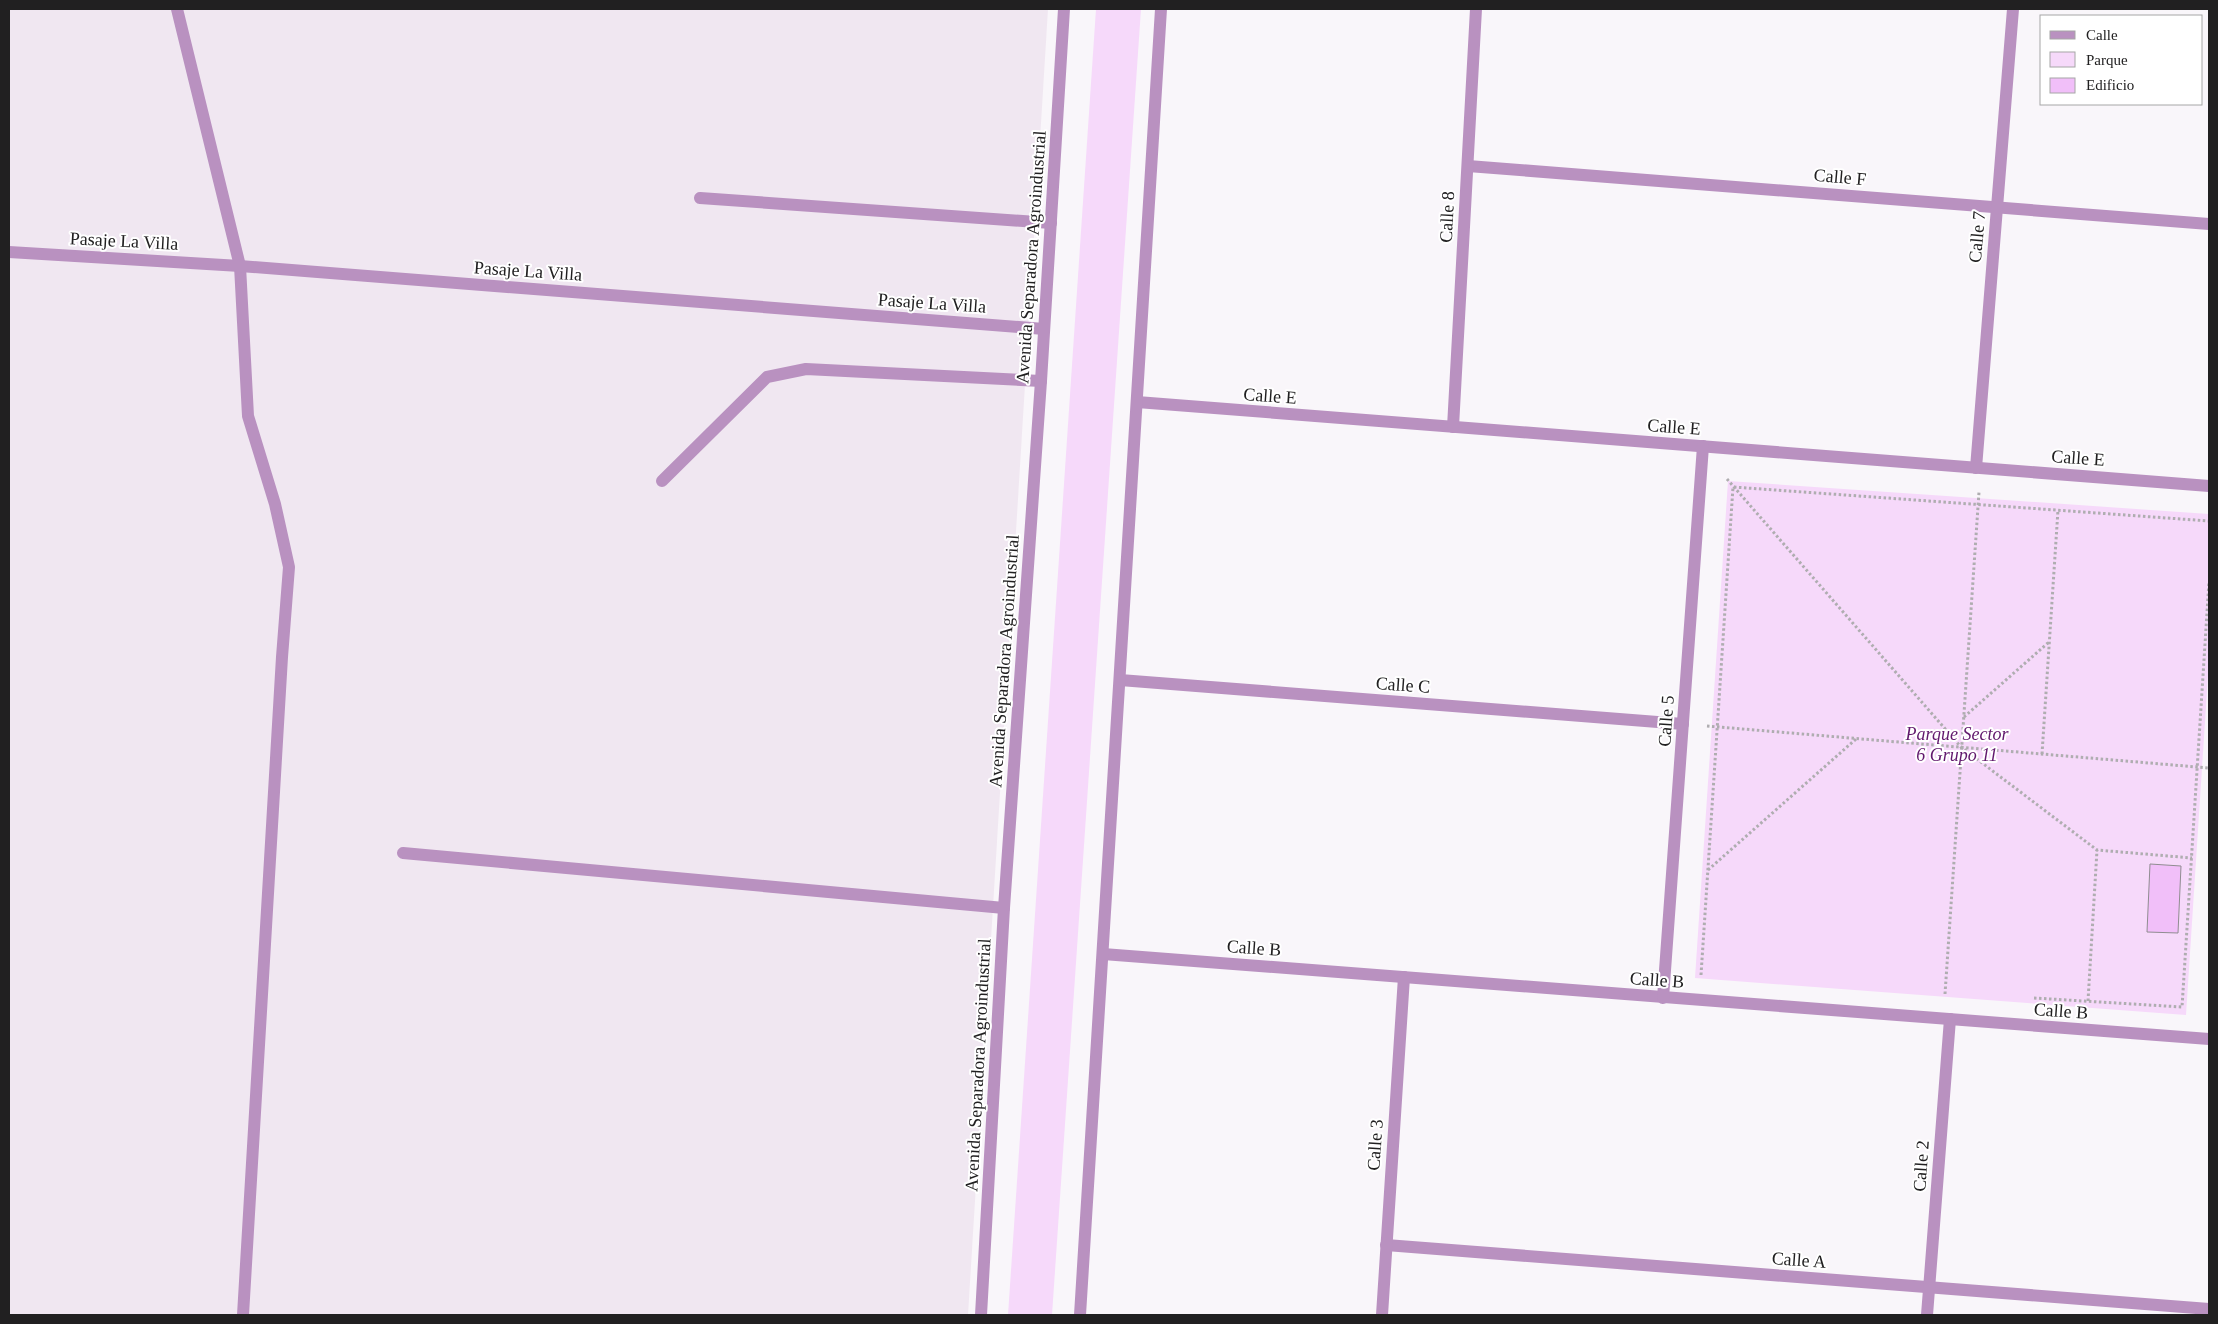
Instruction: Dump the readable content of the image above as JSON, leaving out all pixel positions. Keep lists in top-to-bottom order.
{
  "streets": {
    "street": [
      "Calle F",
      "Calle 8",
      "Calle 7",
      "Pasaje La Villa",
      "Avenida Separadora Agroindustrial",
      "Calle E",
      "Calle C",
      "Calle 5",
      "Calle B",
      "Calle 3",
      "Calle 2",
      "Calle A"
    ]
  },
  "crossings": [
    ["Calle F", "Calle 8"],
    ["Calle F", "Calle 7"],
    ["Calle 8", "Calle E"],
    ["Calle 7", "Calle E"],
    ["Pasaje La Villa", "Avenida Separadora Agroindustrial"],
    ["Calle E", "Calle 5"],
    ["Calle C", "Calle 5"],
    ["Calle 5", "Calle B"],
    ["Calle B", "Calle 3"],
    ["Calle B", "Calle 2"],
    ["Calle 3", "Calle A"],
    ["Calle 2", "Calle A"]
  ],
  "parks": ["Parque Sector 6 Grupo 11"],
  "legend": ["Calle", "Parque", "Edificio"]
}
